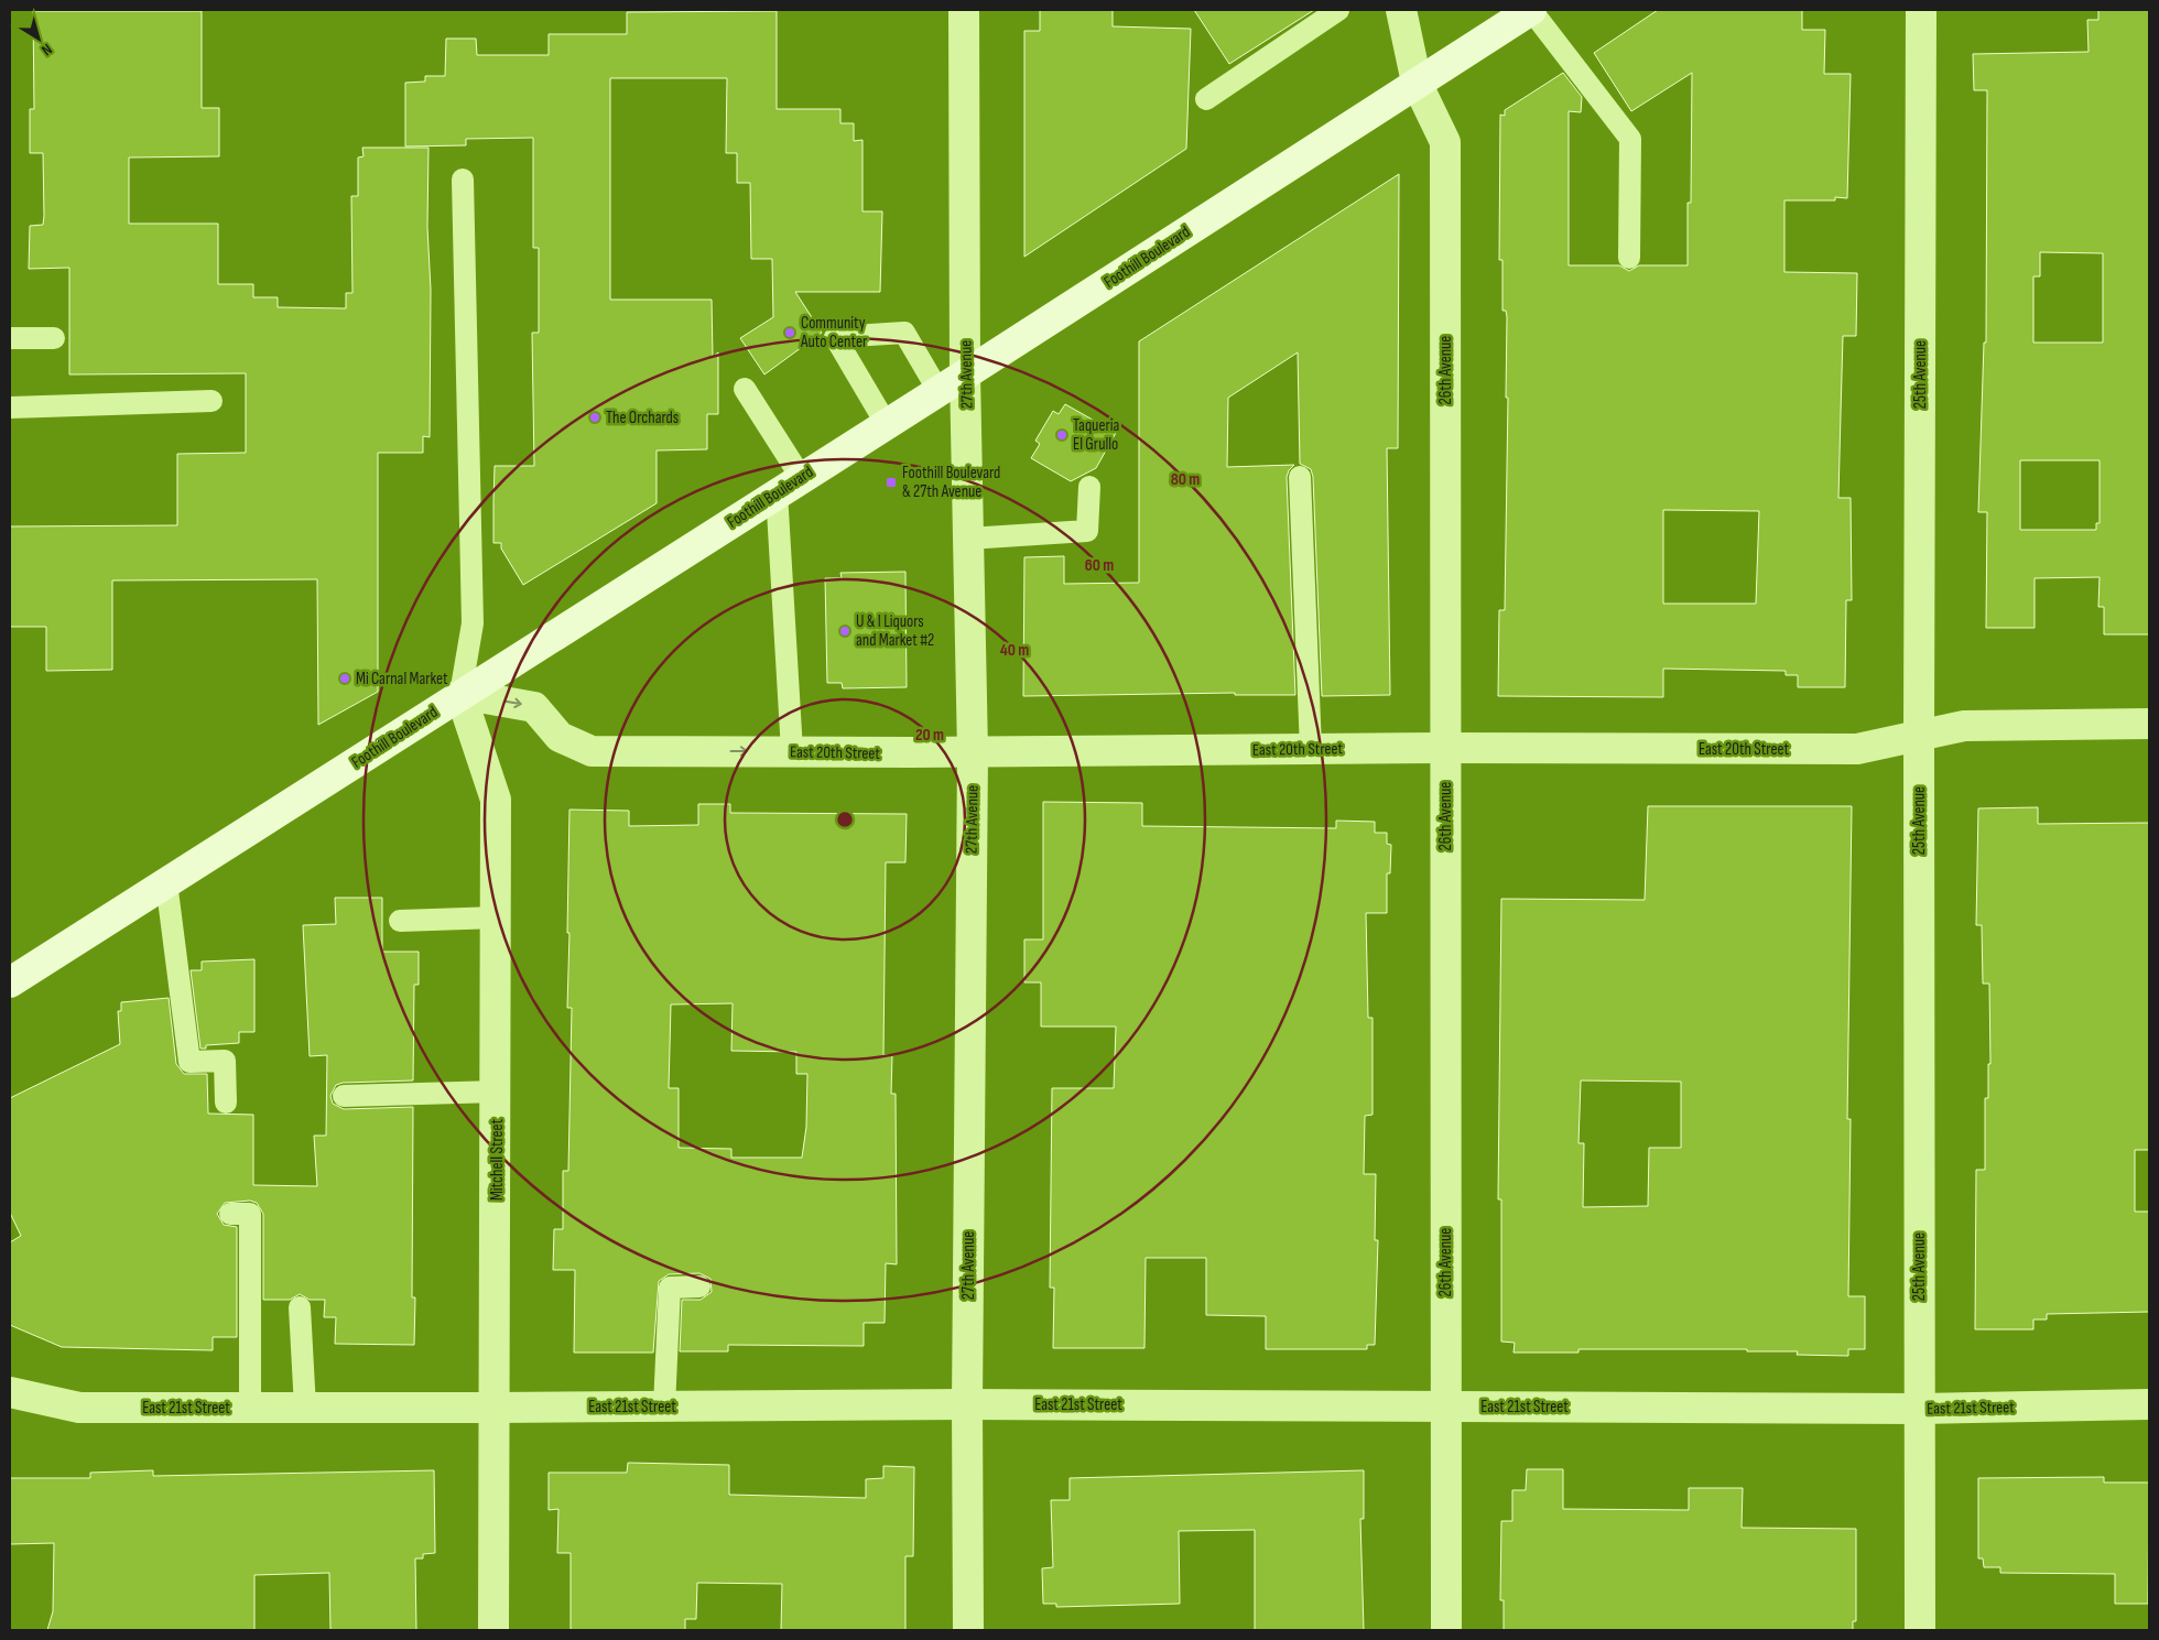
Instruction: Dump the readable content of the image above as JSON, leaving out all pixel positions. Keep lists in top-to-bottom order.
{
  "streets": {
    "main road": ["Foothill Boulevard"],
    "street": [
      "26th Avenue",
      "27th Avenue",
      "25th Avenue",
      "East 20th Street",
      "Mitchell Street",
      "East 21st Street"
    ]
  },
  "crossings": [
    ["Foothill Boulevard", "26th Avenue"],
    ["Foothill Boulevard", "27th Avenue"],
    ["Foothill Boulevard", "East 20th Street"],
    ["Foothill Boulevard", "Mitchell Street"],
    ["26th Avenue", "East 20th Street"],
    ["26th Avenue", "East 21st Street"],
    ["27th Avenue", "East 20th Street"],
    ["27th Avenue", "East 21st Street"],
    ["25th Avenue", "East 20th Street"],
    ["25th Avenue", "East 21st Street"],
    ["East 20th Street", "Mitchell Street"],
    ["Mitchell Street", "East 21st Street"]
  ],
  "places": {
    "other": [
      "Community Auto Center",
      "The Orchards",
      "Taqueria El Grullo",
      "U & I Liquors and Market #2",
      "Mi Carnal Market"
    ],
    "transit": ["Foothill Boulevard & 27th Avenue"]
  },
  "north": "bottom right",
  "rings": [
    "80 m",
    "60 m",
    "40 m",
    "20 m"
  ]
}
